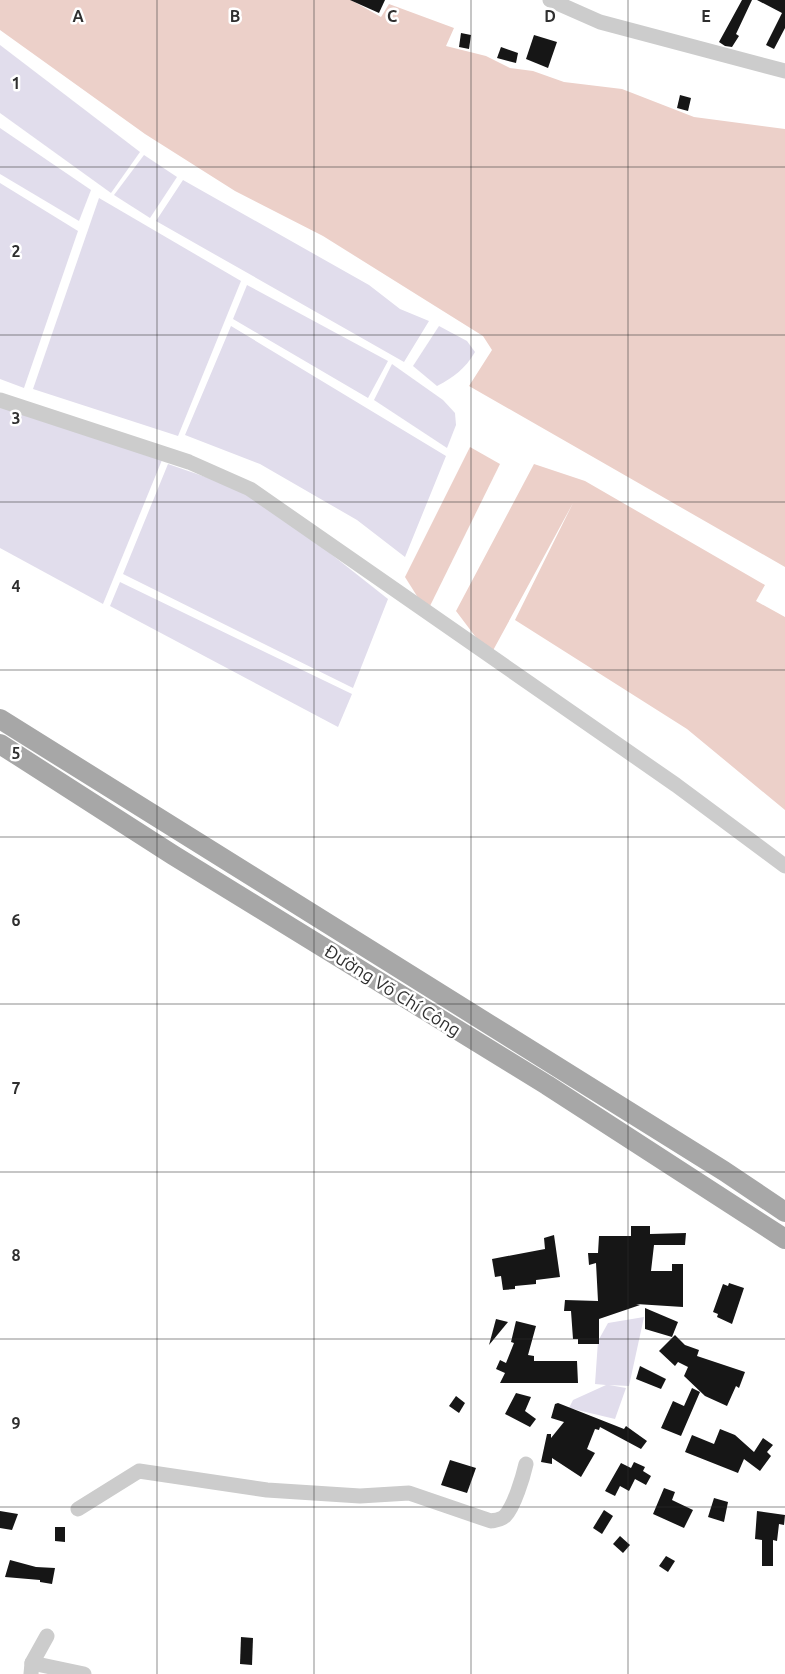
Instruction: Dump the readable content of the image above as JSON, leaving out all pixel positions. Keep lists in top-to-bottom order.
{
  "streets": {
    "main road": ["Đường Võ Chí Công"]
  },
  "grid": {
    "columns": [
      "A",
      "B",
      "C",
      "D",
      "E"
    ],
    "rows": [
      "1",
      "2",
      "3",
      "4",
      "5",
      "6",
      "7",
      "8",
      "9"
    ]
  }
}
